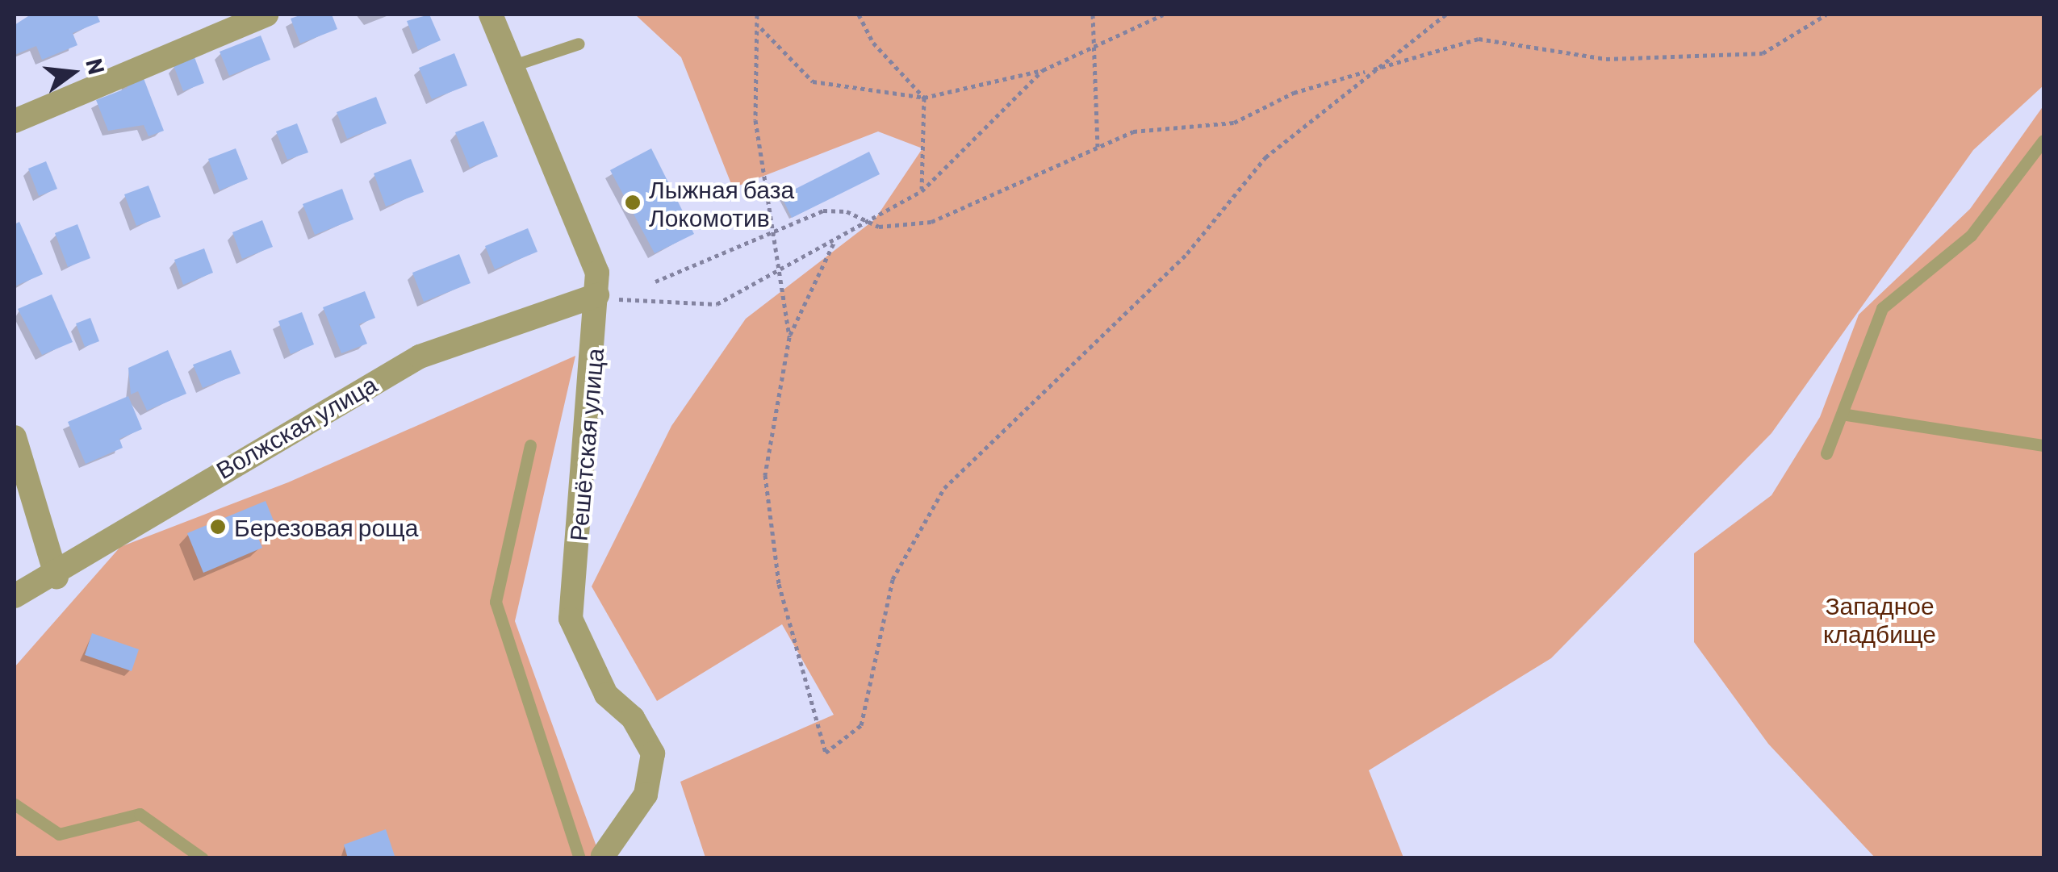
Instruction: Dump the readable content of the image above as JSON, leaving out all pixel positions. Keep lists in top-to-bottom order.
{
  "streets": {
    "street": ["Волжская улица", "Решётская улица"]
  },
  "crossings": [
    ["Волжская улица", "Решётская улица"]
  ],
  "parks": ["Западное кладбище"],
  "places": ["Лыжная база Локомотив", "Березовая роща"],
  "north": "right"
}
